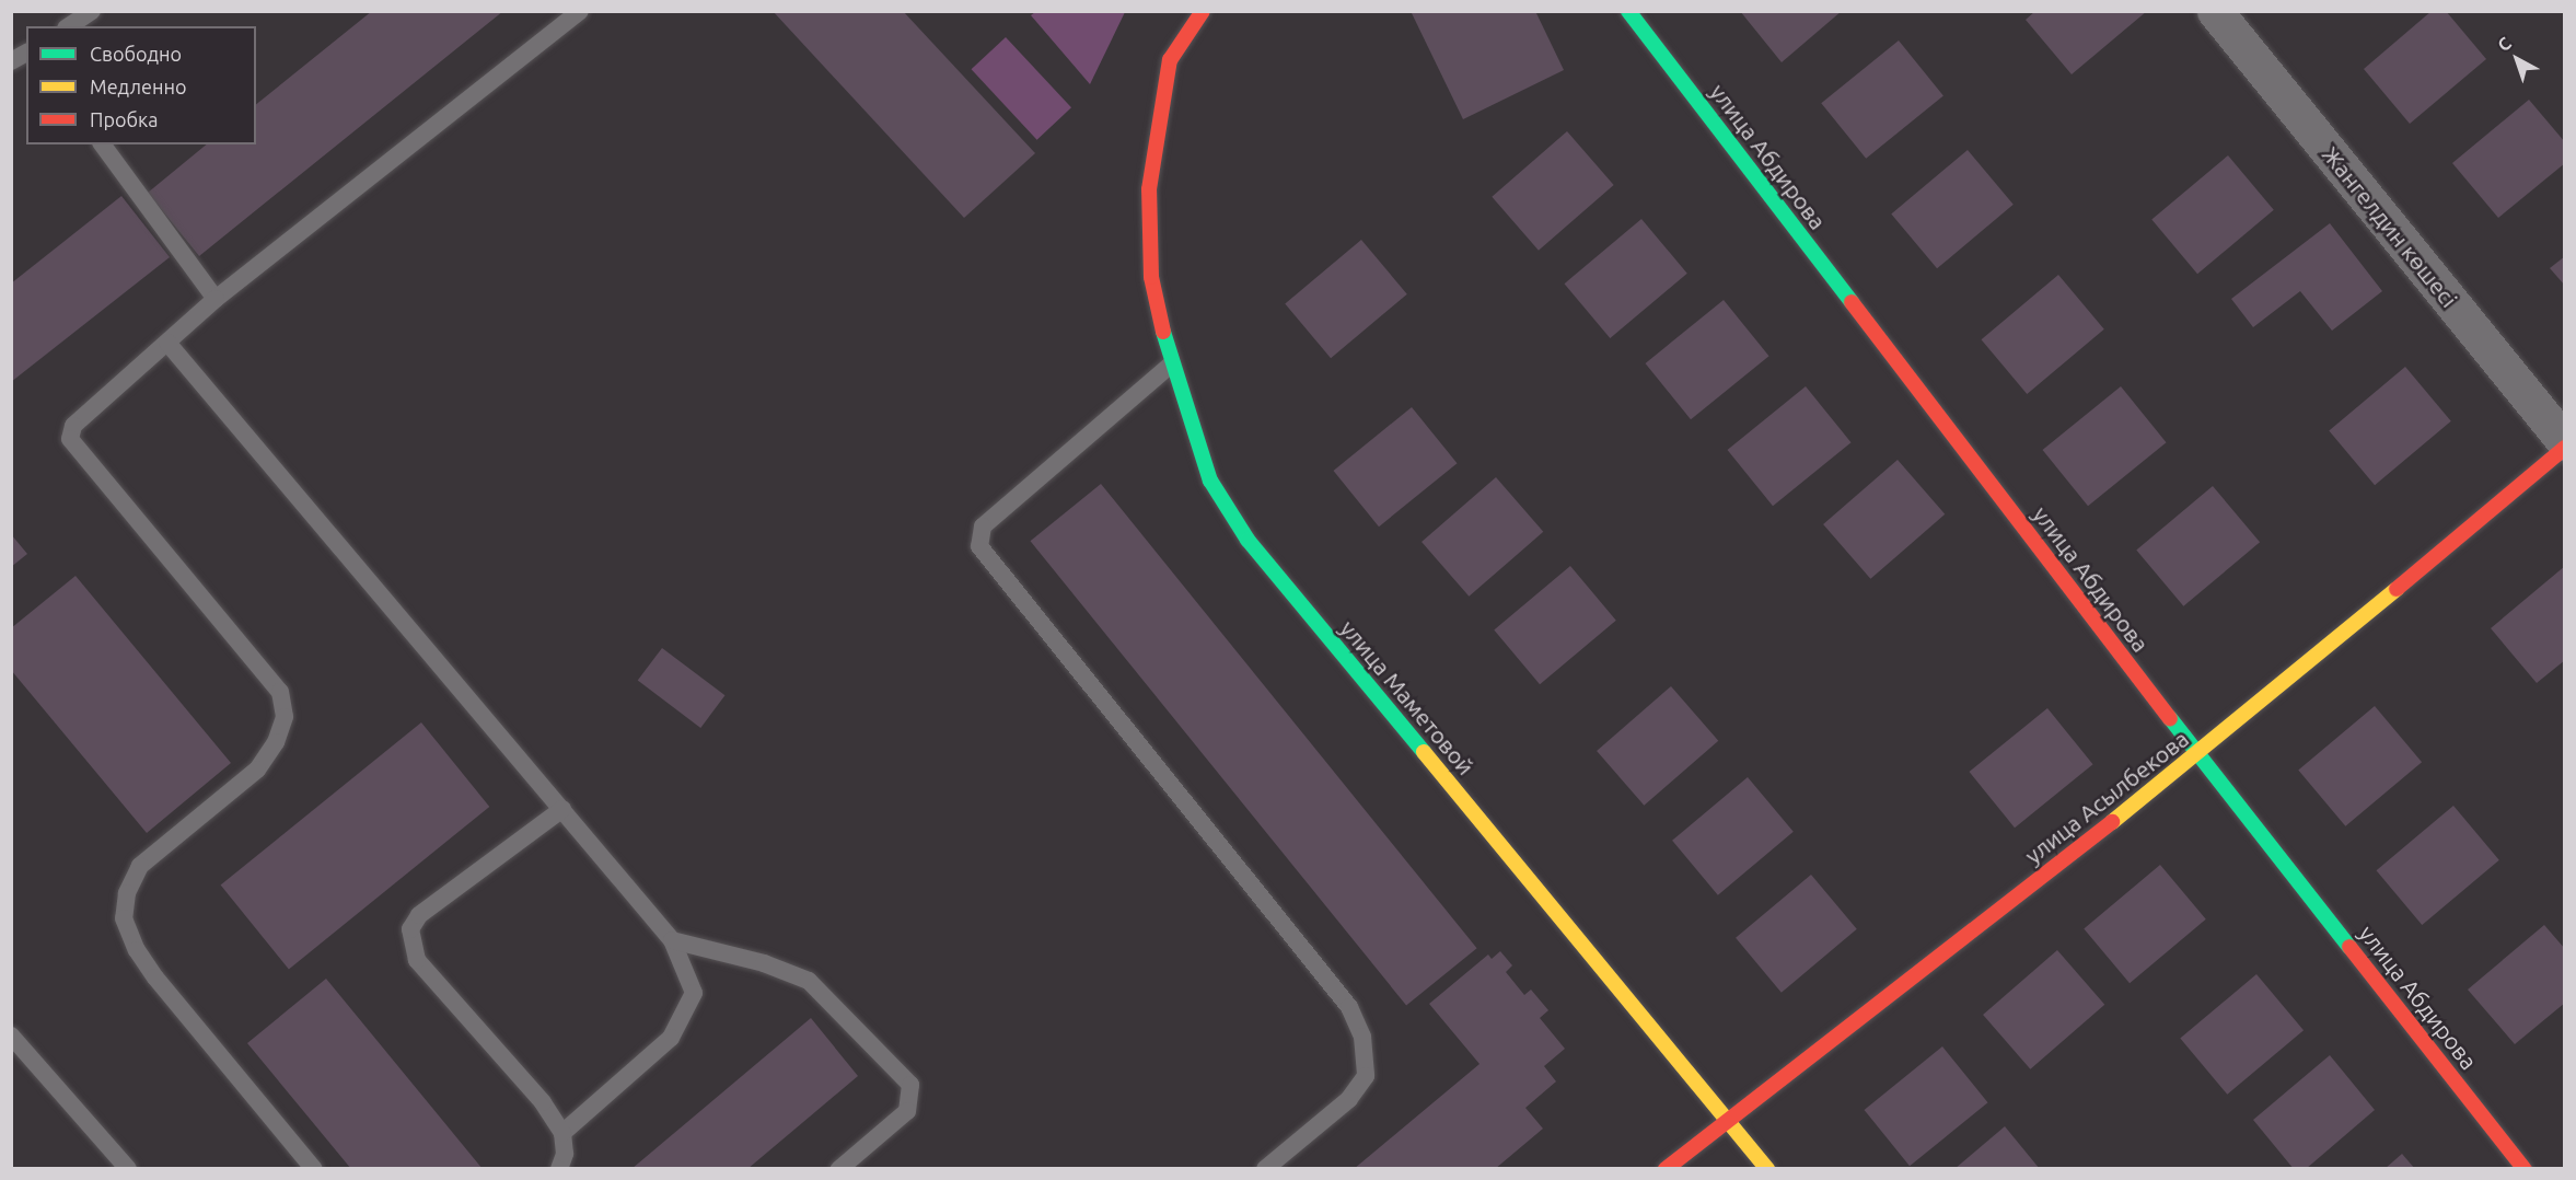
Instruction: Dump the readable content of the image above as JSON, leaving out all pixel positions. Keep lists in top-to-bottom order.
{
  "streets": {
    "street": [
      "улица Абдирова",
      "Жангелдин көшесі",
      "улица Маметовой",
      "улица Асылбекова"
    ]
  },
  "crossings": [
    ["улица Абдирова", "улица Асылбекова"],
    ["улица Маметовой", "улица Асылбекова"]
  ],
  "legend": ["Свободно", "Медленно", "Пробка"],
  "north": "top left"
}
